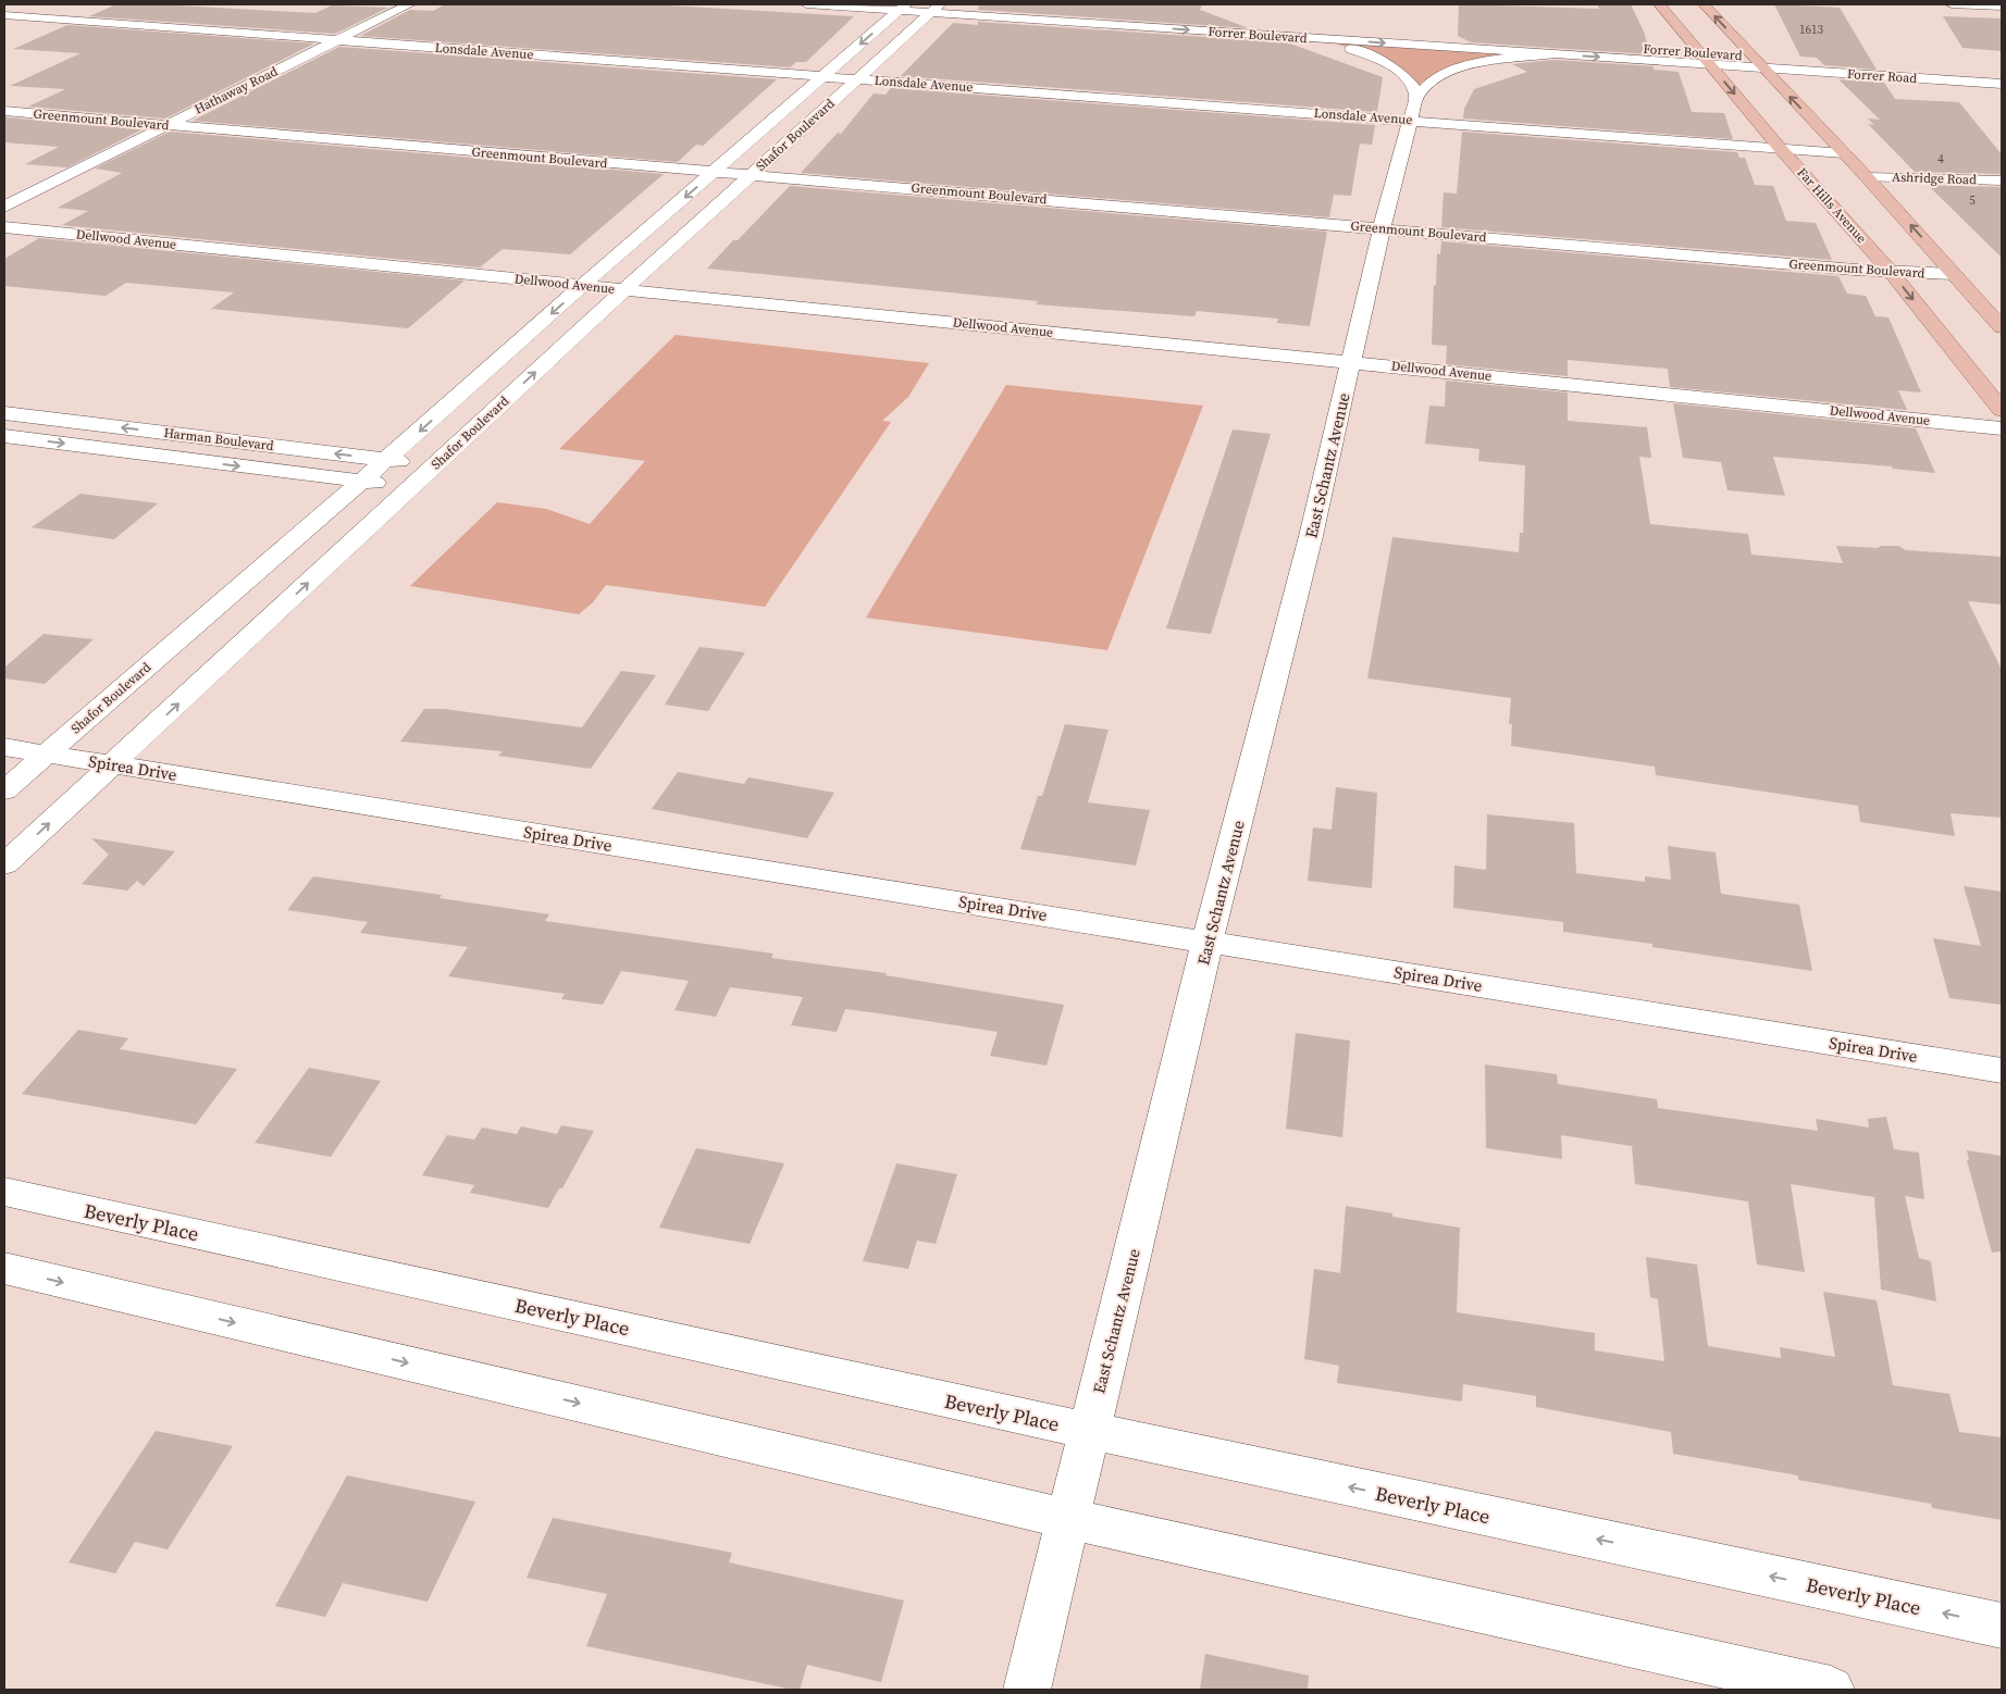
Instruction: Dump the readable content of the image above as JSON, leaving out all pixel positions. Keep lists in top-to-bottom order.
{
  "streets": {
    "main road": ["Far Hills Avenue"],
    "street": [
      "Forrer Boulevard",
      "Lonsdale Avenue",
      "Forrer Road",
      "Hathaway Road",
      "Greenmount Boulevard",
      "Shafor Boulevard",
      "Ashridge Road",
      "Dellwood Avenue",
      "Harman Boulevard",
      "East Schantz Avenue",
      "Spirea Drive",
      "Beverly Place"
    ]
  },
  "crossings": [
    ["Forrer Boulevard", "Forrer Road"],
    ["Forrer Boulevard", "Shafor Boulevard"],
    ["Forrer Boulevard", "Far Hills Avenue"],
    ["Lonsdale Avenue", "Hathaway Road"],
    ["Lonsdale Avenue", "Shafor Boulevard"],
    ["Lonsdale Avenue", "Far Hills Avenue"],
    ["Lonsdale Avenue", "East Schantz Avenue"],
    ["Forrer Road", "Far Hills Avenue"],
    ["Hathaway Road", "Greenmount Boulevard"],
    ["Greenmount Boulevard", "Shafor Boulevard"],
    ["Greenmount Boulevard", "Far Hills Avenue"],
    ["Greenmount Boulevard", "East Schantz Avenue"],
    ["Shafor Boulevard", "Dellwood Avenue"],
    ["Shafor Boulevard", "Harman Boulevard"],
    ["Shafor Boulevard", "Spirea Drive"],
    ["Dellwood Avenue", "East Schantz Avenue"],
    ["East Schantz Avenue", "Spirea Drive"],
    ["East Schantz Avenue", "Beverly Place"]
  ],
  "house_numbers": ["1613", "4", "5"]
}
